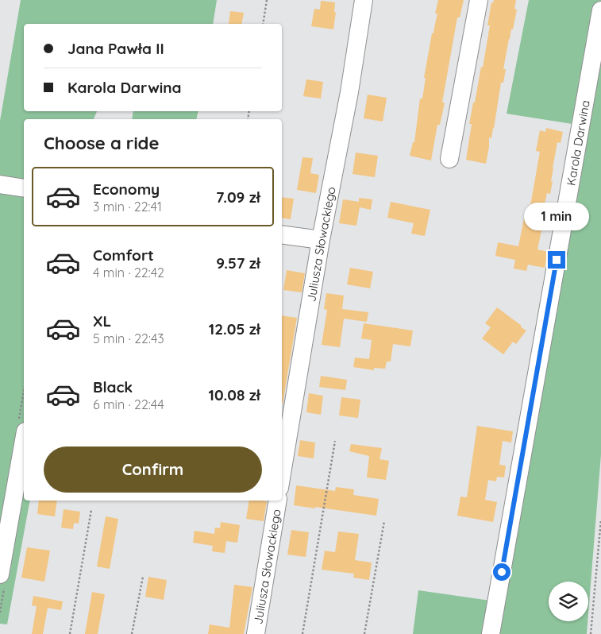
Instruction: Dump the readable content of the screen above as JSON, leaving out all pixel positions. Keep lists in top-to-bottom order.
{
  "streets": {
    "street": ["Karola Darwina", "Juliusza Słowackiego"]
  },
  "page": {
    "banner": ["Jana Pawła II", "Karola Darwina"],
    "heading": "Choose a ride",
    "list": [
      {
        "name": "Economy",
        "note": "3 min · 22:41",
        "value": "7.09 zł"
      },
      {
        "name": "Comfort",
        "note": "4 min · 22:42",
        "value": "9.57 zł"
      },
      {
        "name": "XL",
        "note": "5 min · 22:43",
        "value": "12.05 zł"
      },
      {
        "name": "Black",
        "note": "6 min · 22:44",
        "value": "10.08 zł"
      }
    ],
    "bubble": "1 min",
    "buttons": "Confirm"
  }
}
